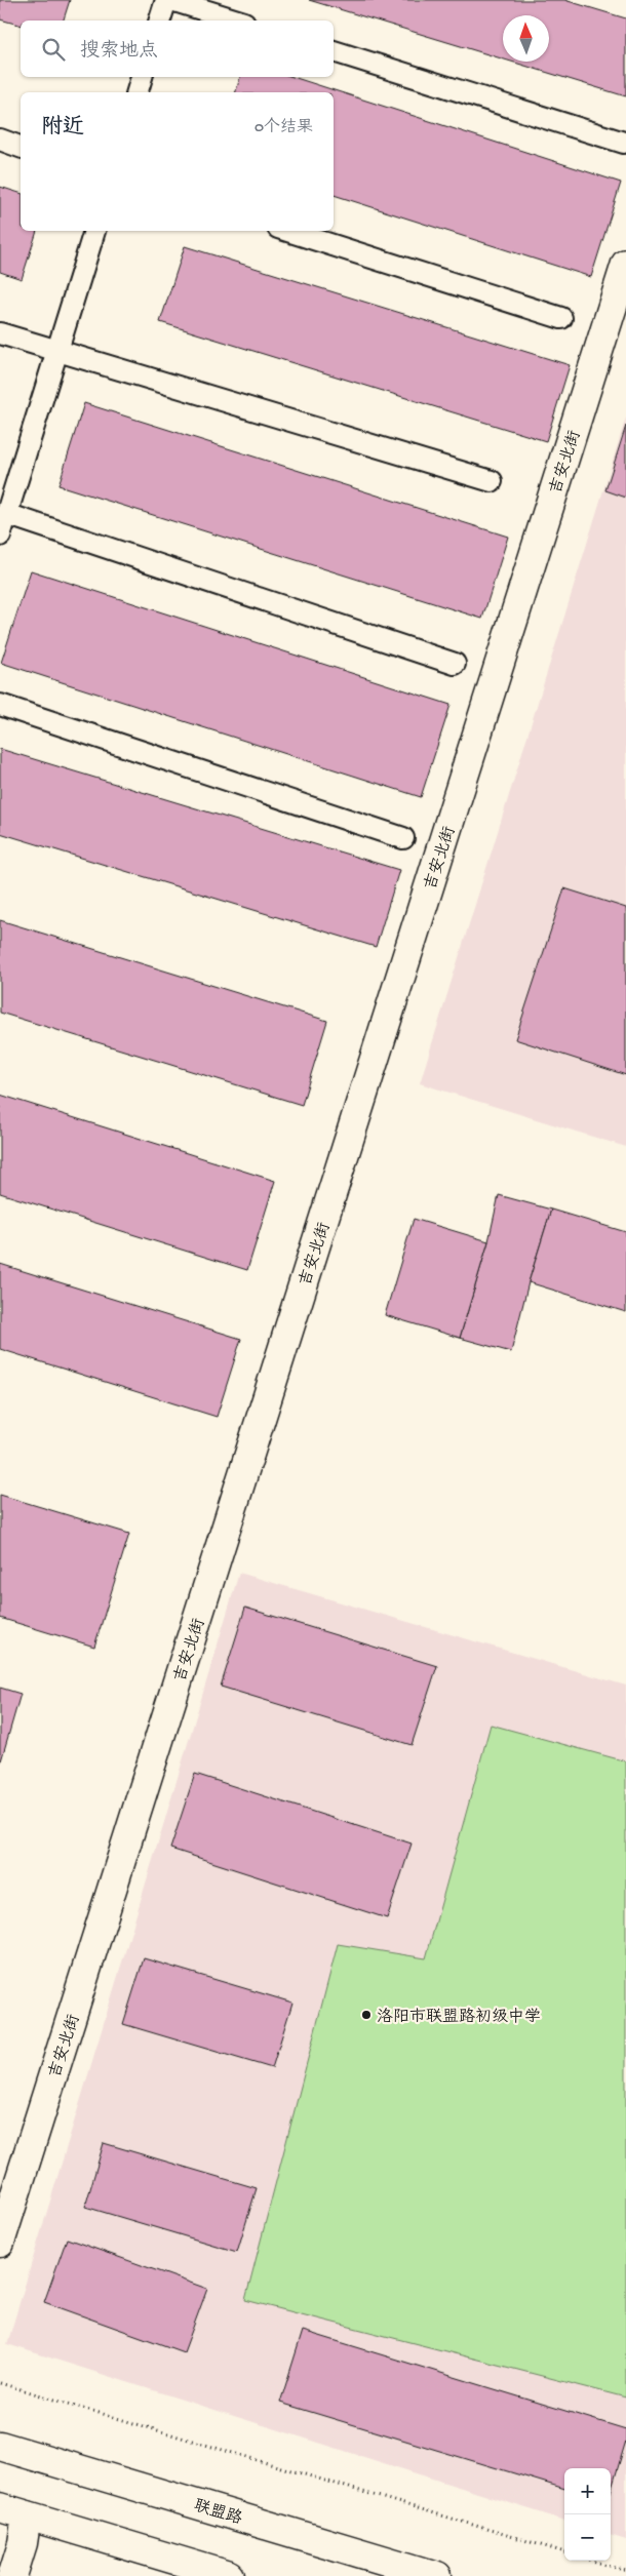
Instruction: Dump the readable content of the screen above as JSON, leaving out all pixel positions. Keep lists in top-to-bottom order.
{
  "streets": {
    "street": ["吉安北街", "联盟路"]
  },
  "places": ["洛阳市联盟路初级中学"],
  "north": "top",
  "page": {
    "search": "搜索地点",
    "heading": ["附近", "0个结果"],
    "map_buttons": ["+", "−"]
  }
}
